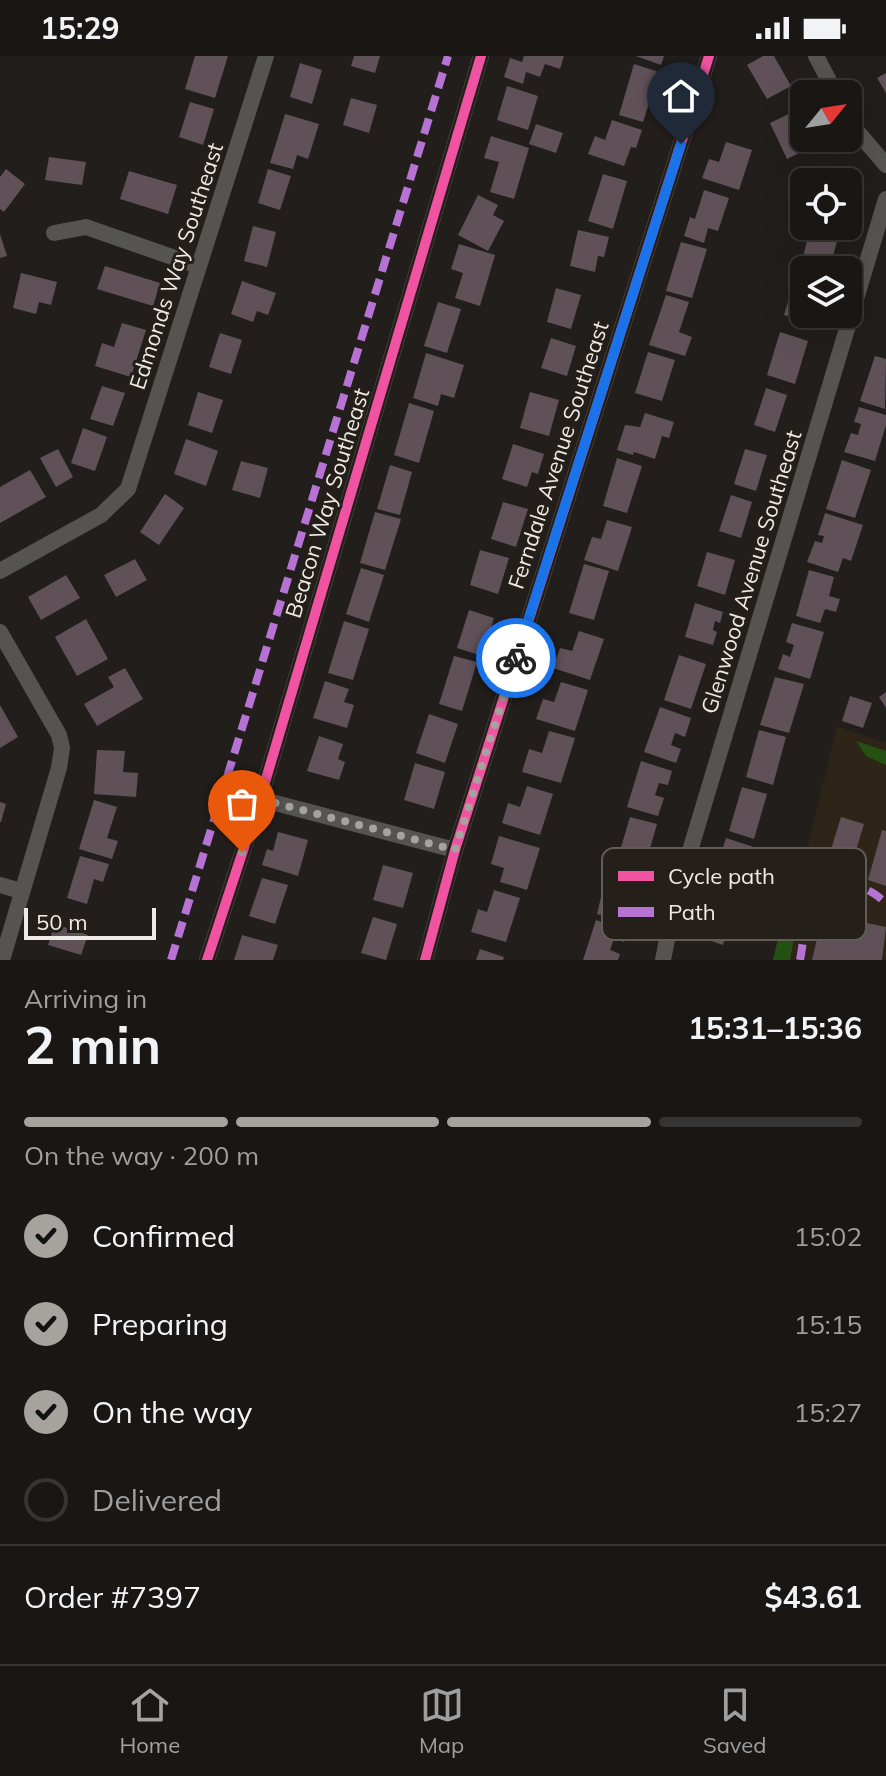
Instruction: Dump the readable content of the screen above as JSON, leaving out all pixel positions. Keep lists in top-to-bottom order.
{
  "streets": {
    "street": [
      "Edmonds Way Southeast",
      "Ferndale Avenue Southeast",
      "Beacon Way Southeast",
      "Glenwood Avenue Southeast"
    ]
  },
  "legend": ["Cycle path", "Path"],
  "scale_bar": "50 m",
  "north": "top right",
  "page": {
    "status": "15:29",
    "scale": "50 m",
    "heading": ["2 min", "Arriving in", "15:31–15:36"],
    "panel": ["Order #7397", "$43.61"],
    "bar": "On the way · 200 m",
    "list": [
      ["Confirmed", "15:02"],
      ["Preparing", "15:15"],
      ["On the way", "15:27"],
      "Delivered"
    ],
    "tabs": ["Home", "Map", "Saved"]
  }
}
